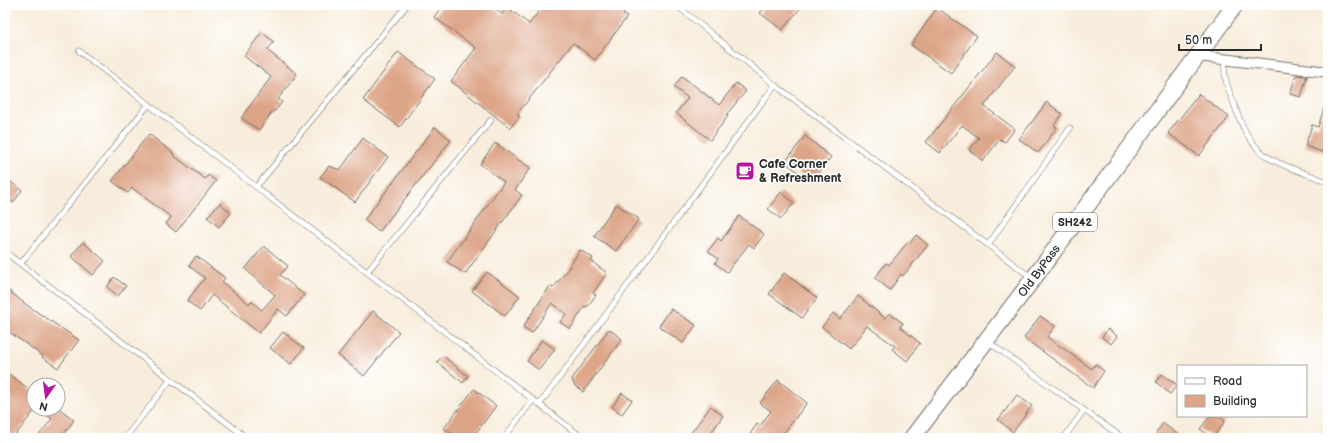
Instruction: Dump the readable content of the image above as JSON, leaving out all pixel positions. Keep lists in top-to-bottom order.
{
  "streets": {
    "main road": ["SH242", "Old ByPass"]
  },
  "places": {
    "cafe": ["Cafe Corner & Refreshment"]
  },
  "legend": ["Road", "Building"],
  "scale_bar": "50 m",
  "north": "bottom"
}
